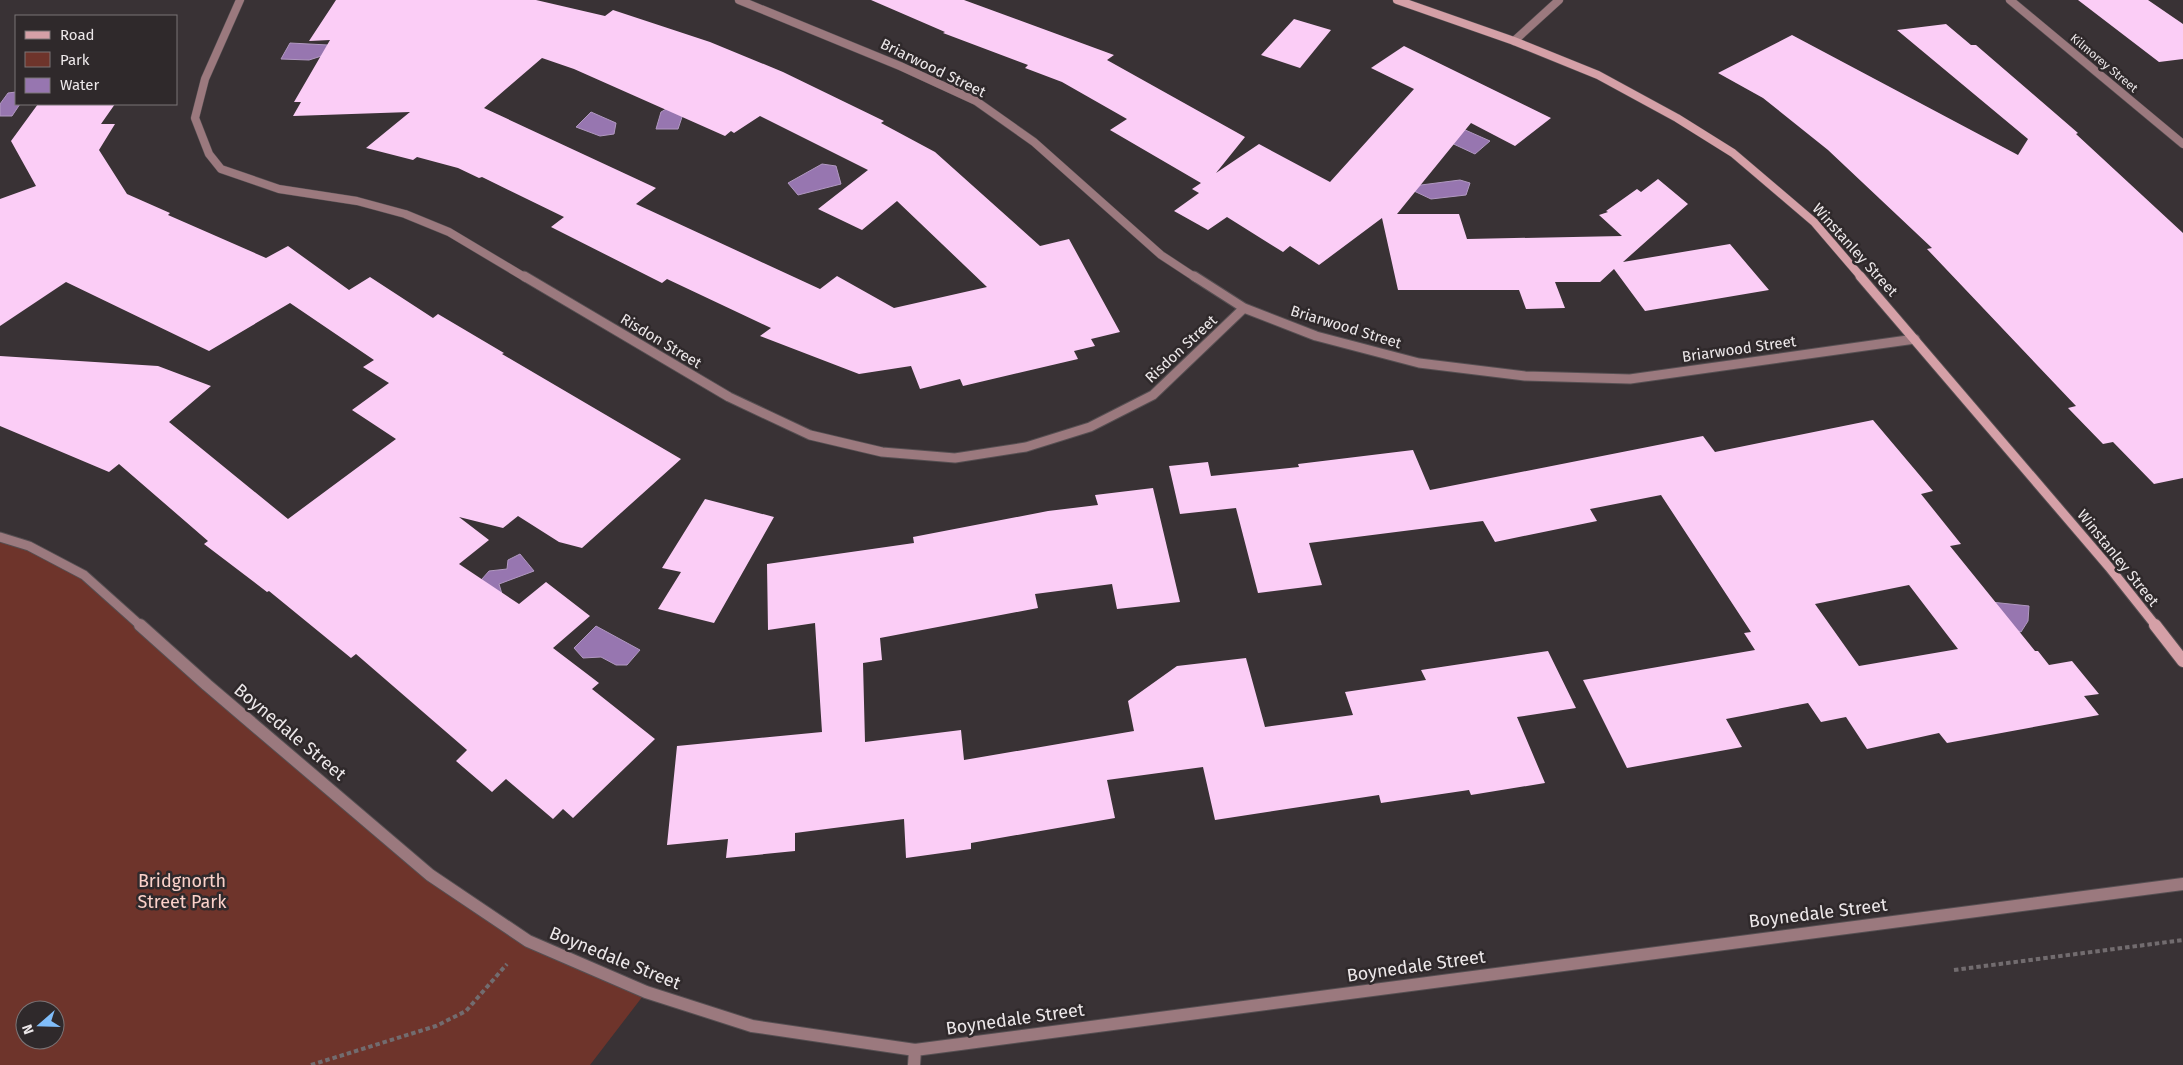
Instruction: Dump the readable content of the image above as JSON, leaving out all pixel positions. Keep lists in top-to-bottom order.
{
  "streets": {
    "street": [
      "Kilmorey Street",
      "Briarwood Street",
      "Winstanley Street",
      "Risdon Street",
      "Boynedale Street"
    ]
  },
  "crossings": [
    ["Briarwood Street", "Winstanley Street"],
    ["Briarwood Street", "Risdon Street"]
  ],
  "parks": ["Bridgnorth Street Park"],
  "legend": ["Road", "Park", "Water"],
  "north": "left"
}
